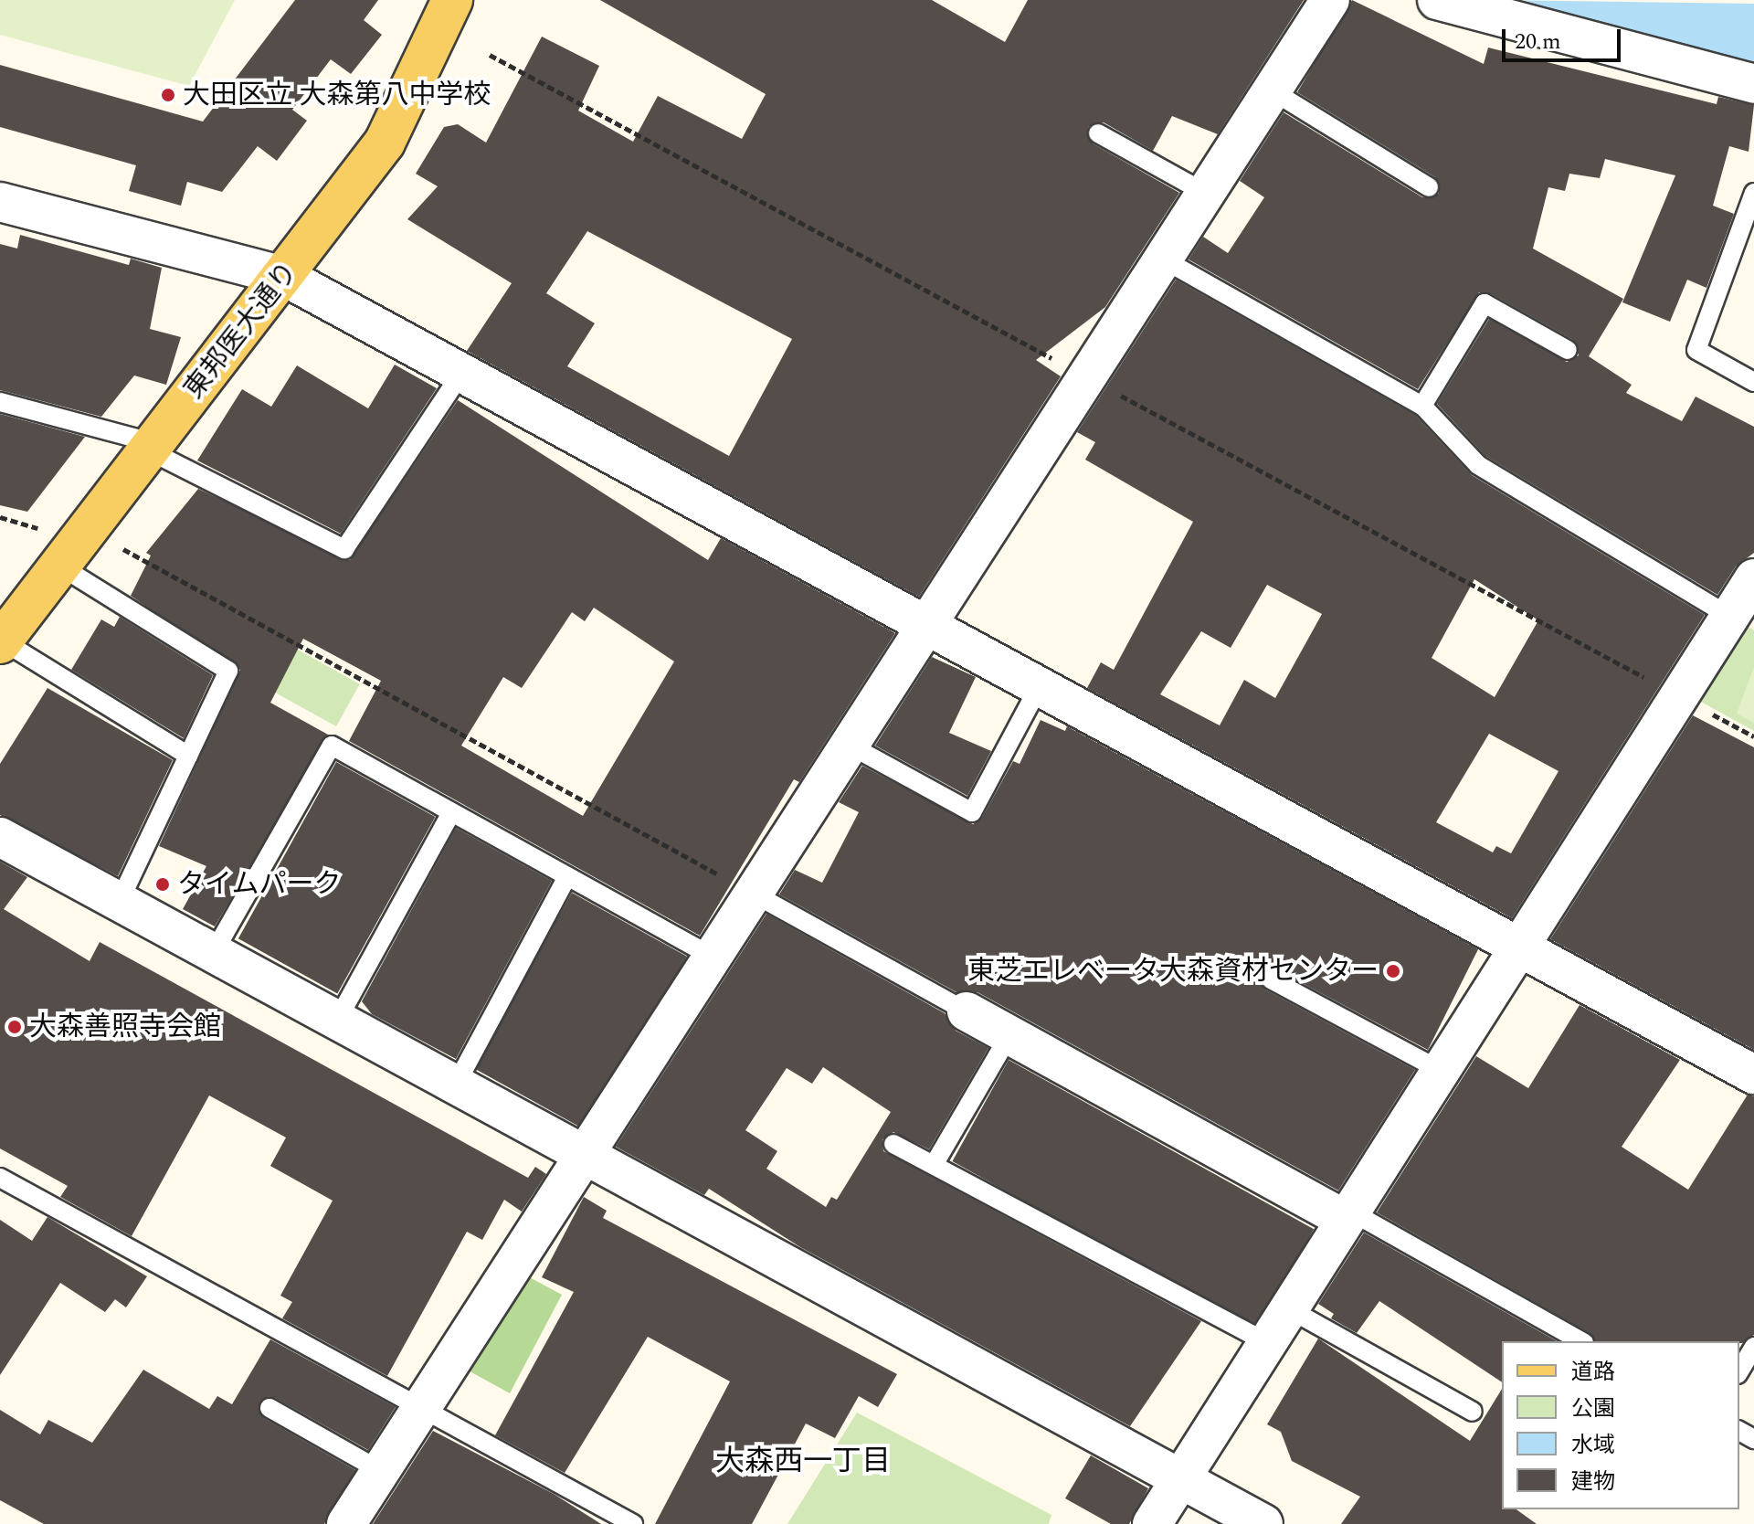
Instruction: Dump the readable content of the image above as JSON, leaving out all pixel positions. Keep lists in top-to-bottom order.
{
  "streets": {
    "main road": ["東邦医大通り"]
  },
  "districts": ["大森西一丁目"],
  "places": [
    "大田区立 大森第八中学校",
    "タイムパーク",
    "東芝エレベータ大森資材センター",
    "大森善照寺会館"
  ],
  "legend": [
    "道路",
    "公園",
    "水域",
    "建物"
  ],
  "scale_bar": "20 m"
}
